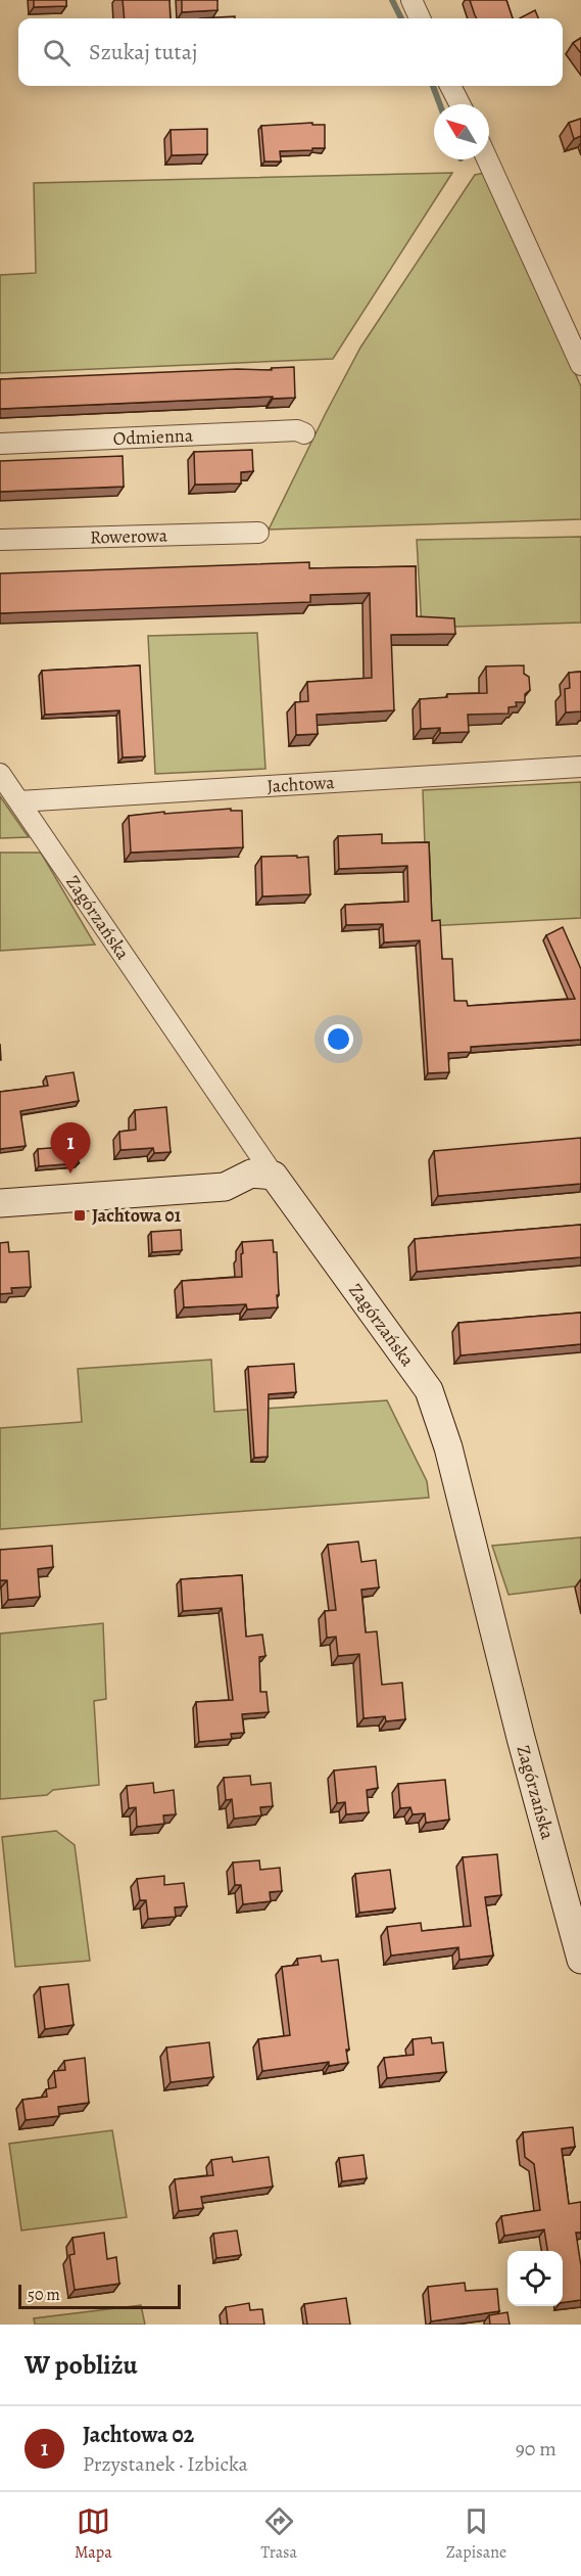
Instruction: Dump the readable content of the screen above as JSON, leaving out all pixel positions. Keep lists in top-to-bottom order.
{
  "streets": {
    "street": [
      "Odmienna",
      "Rowerowa",
      "Jachtowa",
      "Zagórzańska"
    ]
  },
  "crossings": [
    ["Jachtowa", "Zagórzańska"]
  ],
  "places": {
    "transit": ["Jachtowa 01"]
  },
  "scale_bar": "50 m",
  "north": "top left",
  "page": {
    "search": "Szukaj tutaj",
    "pins": "1",
    "scale": "50 m",
    "heading": "W pobliżu",
    "list": [
      {
        "mark": "1",
        "name": "Jachtowa 02",
        "note": "Przystanek · Izbicka",
        "value": "90 m"
      }
    ],
    "nav": ["Mapa", "Trasa", "Zapisane"]
  }
}
